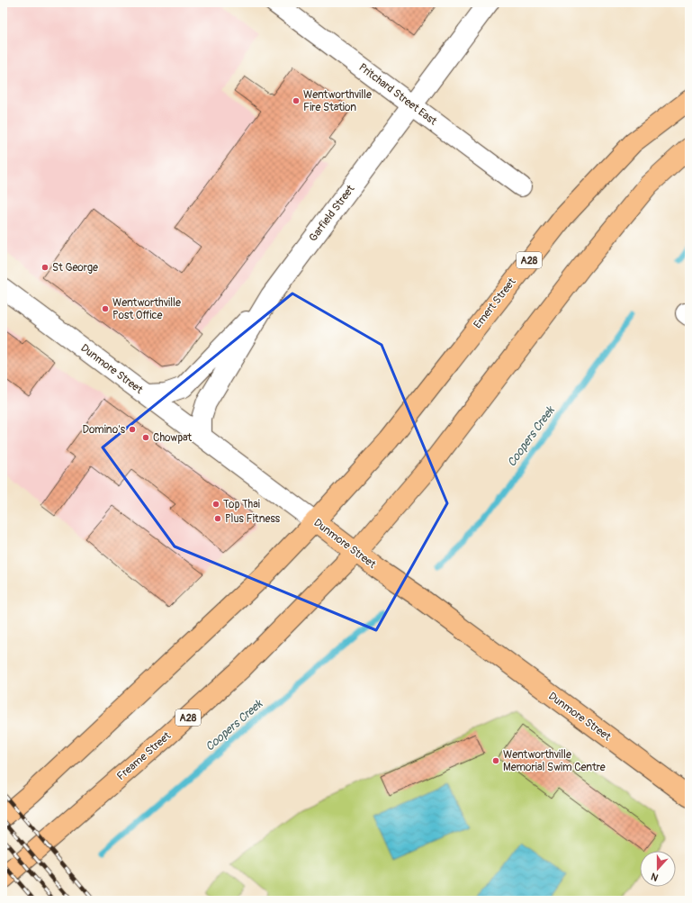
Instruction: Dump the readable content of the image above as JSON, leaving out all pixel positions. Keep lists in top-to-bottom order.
{
  "streets": {
    "main road": [
      "A28",
      "Emert Street",
      "Dunmore Street",
      "Freame Street"
    ],
    "street": ["Pritchard Street East", "Garfield Street"]
  },
  "crossings": [
    ["Pritchard Street East", "Garfield Street"],
    ["Garfield Street", "Dunmore Street"],
    ["A28", "Emert Street"],
    ["A28", "Dunmore Street"],
    ["A28", "Freame Street"],
    ["Emert Street", "Dunmore Street"],
    ["Dunmore Street", "Freame Street"]
  ],
  "water": ["Coopers Creek"],
  "places": [
    "Wentworthville Fire Station",
    "St George",
    "Wentworthville Post Office",
    "Domino's",
    "Chowpat",
    "Top Thai",
    "Plus Fitness",
    "Wentworthville Memorial Swim Centre"
  ],
  "north": "bottom"
}
